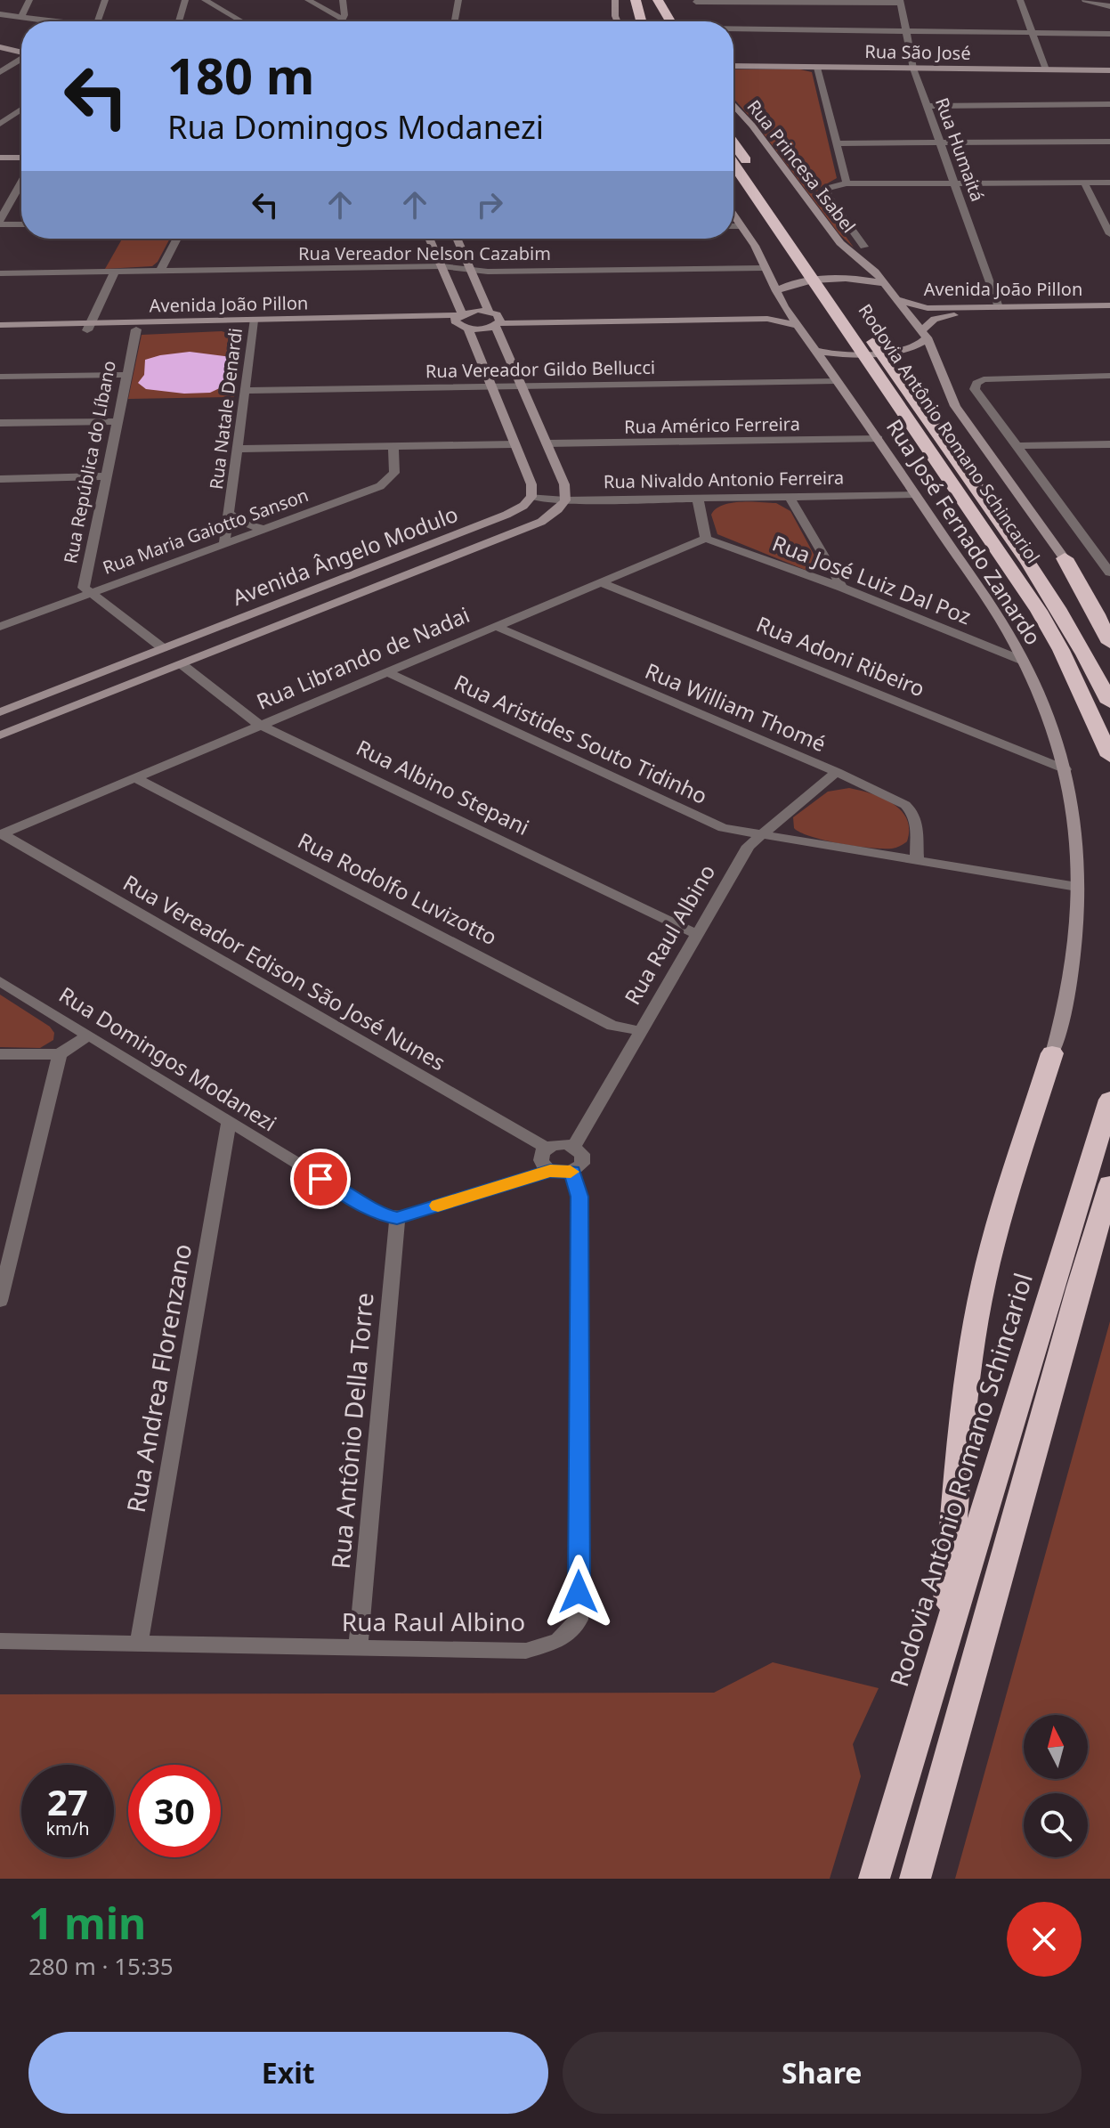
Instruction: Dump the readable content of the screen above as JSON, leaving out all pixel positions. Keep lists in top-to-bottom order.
{
  "streets": {
    "highway": ["Rodovia Antônio Romano Schincariol"],
    "main road": [
      "Rua São José",
      "Rua Princesa Isabel",
      "Avenida João Pillon",
      "Rua José Fernado Zanardo",
      "Avenida Ângelo Modulo"
    ],
    "street": [
      "Rua Humaitá",
      "Rua Vereador Nelson Cazabim",
      "Rua Vereador Gildo Bellucci",
      "Rua Natale Denardi",
      "Rua Américo Ferreira",
      "Rua República do Líbano",
      "Rua Nivaldo Antonio Ferreira",
      "Rua Maria Gaiotto Sanson",
      "Rua José Luiz Dal Poz",
      "Rua Adoni Ribeiro",
      "Rua Librando de Nadai",
      "Rua William Thomé",
      "Rua Aristides Souto Tidinho",
      "Rua Albino Stepani",
      "Rua Rodolfo Luvizotto",
      "Rua Raul Albino",
      "Rua Vereador Edison São José Nunes",
      "Rua Domingos Modanezi",
      "Rua Andrea Florenzano",
      "Rua Antônio Della Torre"
    ]
  },
  "crossings": [
    ["Rua São José", "Rua Humaitá"],
    ["Rua Humaitá", "Avenida João Pillon"],
    ["Rua Princesa Isabel", "Avenida João Pillon"],
    ["Rua Vereador Nelson Cazabim", "Rua José Fernado Zanardo"],
    ["Avenida João Pillon", "Rua Natale Denardi"],
    ["Avenida João Pillon", "Rua República do Líbano"],
    ["Avenida João Pillon", "Rua José Fernado Zanardo"],
    ["Rua Vereador Gildo Bellucci", "Rua Natale Denardi"],
    ["Rua Vereador Gildo Bellucci", "Rua José Fernado Zanardo"],
    ["Rua Natale Denardi", "Rua Maria Gaiotto Sanson"],
    ["Rua Américo Ferreira", "Rua José Fernado Zanardo"],
    ["Rua República do Líbano", "Rua Maria Gaiotto Sanson"],
    ["Rua República do Líbano", "Avenida Ângelo Modulo"],
    ["Rua Nivaldo Antonio Ferreira", "Rua José Fernado Zanardo"],
    ["Rua Nivaldo Antonio Ferreira", "Avenida Ângelo Modulo"],
    ["Rua José Fernado Zanardo", "Rua José Luiz Dal Poz"],
    ["Rua José Fernado Zanardo", "Rua Adoni Ribeiro"],
    ["Rua José Fernado Zanardo", "Rua Aristides Souto Tidinho"],
    ["Avenida Ângelo Modulo", "Rua Albino Stepani"],
    ["Rua José Luiz Dal Poz", "Rua Librando de Nadai"],
    ["Rua Adoni Ribeiro", "Rua Librando de Nadai"],
    ["Rua Librando de Nadai", "Rua William Thomé"],
    ["Rua Librando de Nadai", "Rua Aristides Souto Tidinho"],
    ["Rua Librando de Nadai", "Rua Albino Stepani"],
    ["Rua Librando de Nadai", "Rua Rodolfo Luvizotto"],
    ["Rua Librando de Nadai", "Rua Vereador Edison São José Nunes"],
    ["Rua William Thomé", "Rua Aristides Souto Tidinho"],
    ["Rua William Thomé", "Rua Raul Albino"],
    ["Rua Aristides Souto Tidinho", "Rua Raul Albino"],
    ["Rua Albino Stepani", "Rua Raul Albino"],
    ["Rua Rodolfo Luvizotto", "Rua Raul Albino"],
    ["Rua Raul Albino", "Rua Vereador Edison São José Nunes"],
    ["Rua Raul Albino", "Rua Andrea Florenzano"],
    ["Rua Raul Albino", "Rua Antônio Della Torre"],
    ["Rua Domingos Modanezi", "Rua Andrea Florenzano"],
    ["Rua Domingos Modanezi", "Rua Antônio Della Torre"]
  ],
  "north": "top",
  "page": {
    "turn": ["180 m", "Rua Domingos Modanezi"],
    "speed": "27 km/h",
    "limit": "30",
    "heading": ["1 min", "280 m · 15:35"],
    "buttons": ["Exit", "Share"]
  }
}
